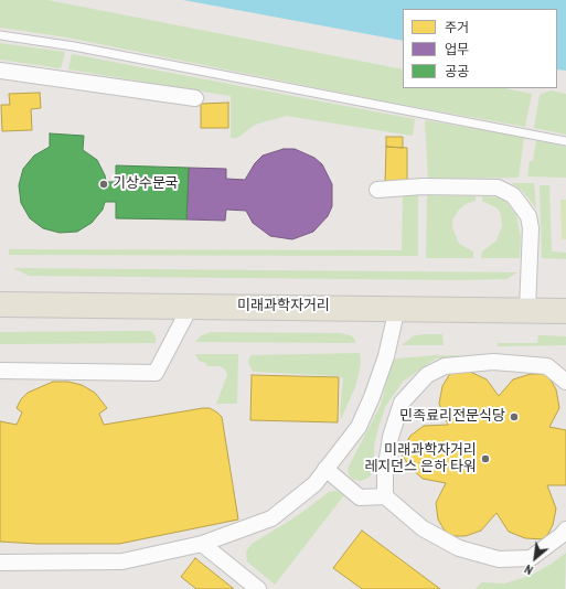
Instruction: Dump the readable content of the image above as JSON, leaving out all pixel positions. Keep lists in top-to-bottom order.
{
  "streets": {
    "main road": ["미래과학자거리"]
  },
  "places": ["기상수문국", "민족료리전문식당", "미래과학자거리 레지던스 은하 타워"],
  "legend": ["주거", "업무", "공공"],
  "north": "bottom left"
}
